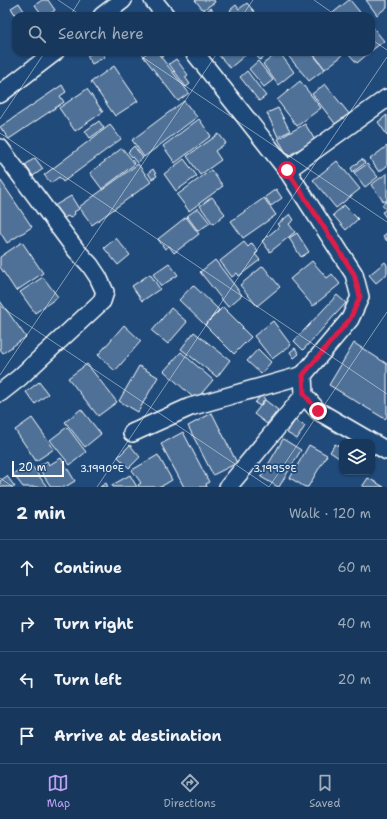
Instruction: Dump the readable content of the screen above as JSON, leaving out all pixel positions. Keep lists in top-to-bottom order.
{
  "scale_bar": "20 m",
  "page": {
    "search": "Search here",
    "scale": "20 m",
    "heading": ["2 min", "Walk · 120 m"],
    "list": [
      ["Continue", "60 m"],
      ["Turn right", "40 m"],
      ["Turn left", "20 m"],
      "Arrive at destination"
    ],
    "nav": ["Map", "Directions", "Saved"]
  },
  "coordinates": ["3.1990°E", "3.1995°E"]
}
